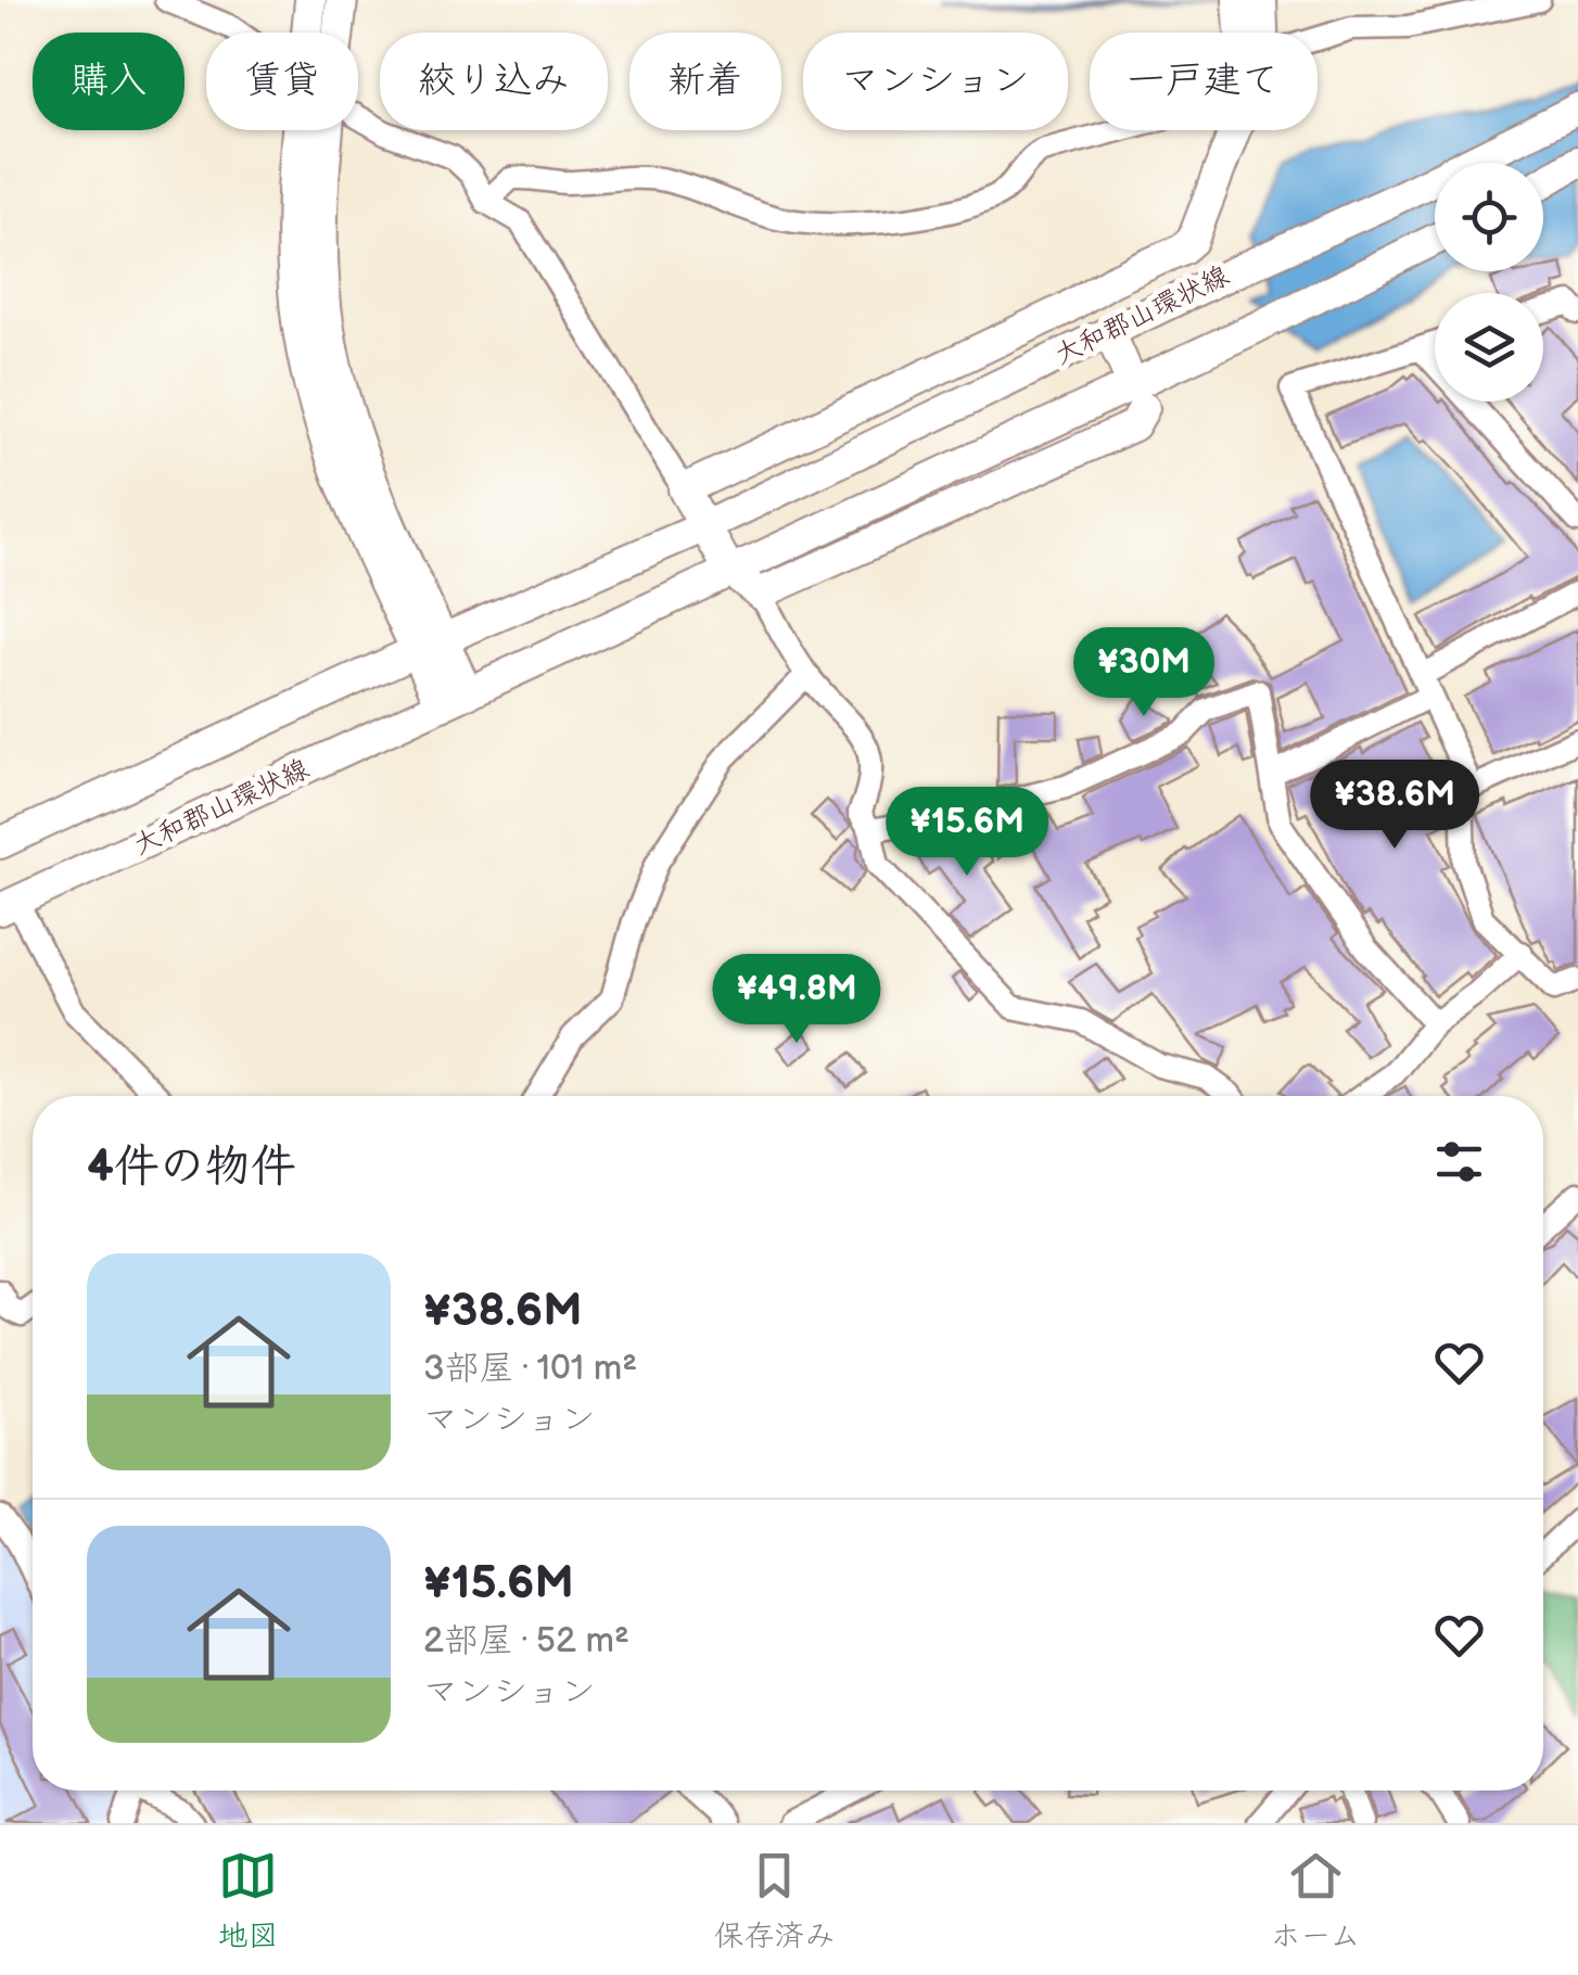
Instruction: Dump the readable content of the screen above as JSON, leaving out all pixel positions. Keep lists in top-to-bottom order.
{
  "streets": {
    "main road": ["大和郡山環状線"]
  },
  "page": {
    "chip": [
      "購入",
      "賃貸",
      "絞り込み",
      "新着",
      "マンション",
      "一戸建て"
    ],
    "price": [
      "¥30M",
      "¥38.6M",
      "¥15.6M",
      "¥49.8M"
    ],
    "heading": "4件の物件",
    "list": [
      {
        "name": "¥38.6M",
        "note": "3部屋 · 101 m² · マンション"
      },
      {
        "name": "¥15.6M",
        "note": "2部屋 · 52 m² · マンション"
      }
    ],
    "tabs": ["地図", "保存済み", "ホーム"]
  }
}
